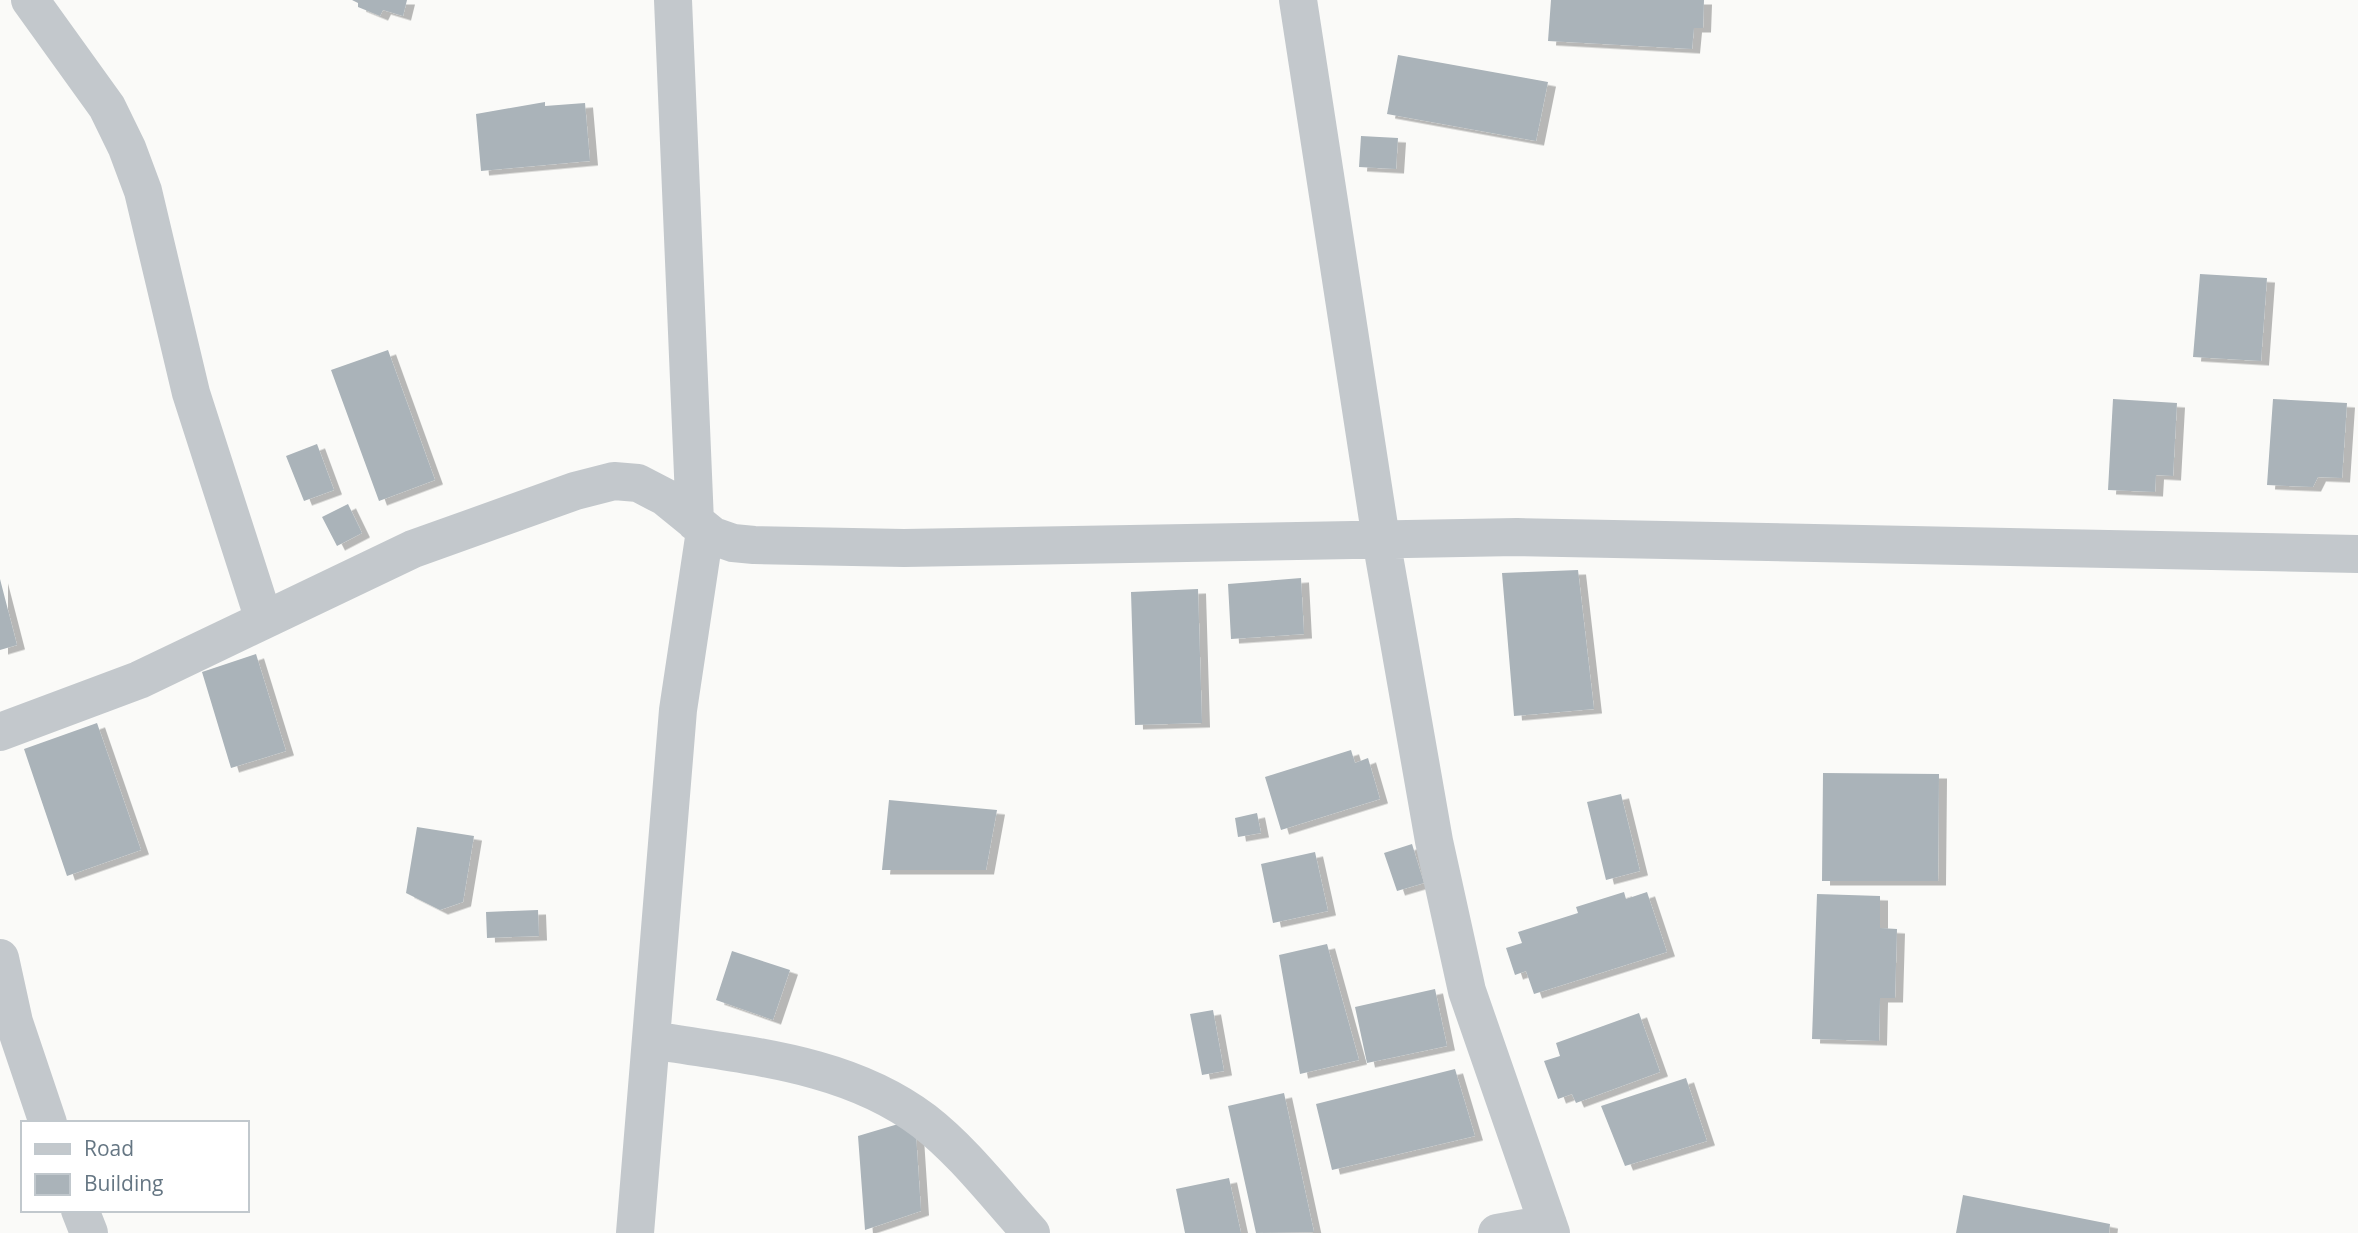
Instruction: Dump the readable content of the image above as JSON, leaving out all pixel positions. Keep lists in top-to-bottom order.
{
  "legend": ["Road", "Building"]
}
